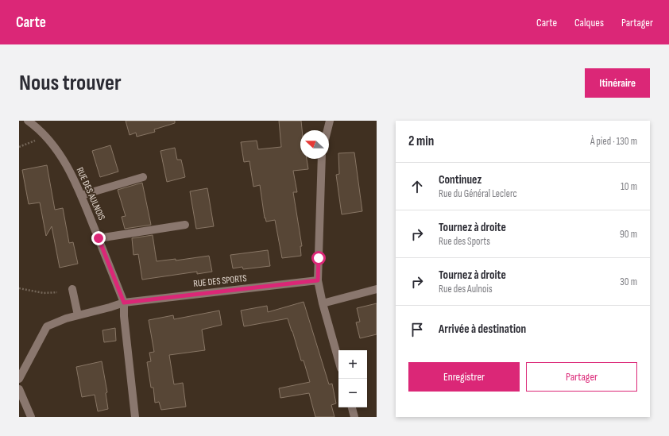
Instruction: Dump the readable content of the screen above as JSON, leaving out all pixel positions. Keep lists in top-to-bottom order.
{
  "streets": {
    "street": ["RUE DES AULNOIS", "RUE DES SPORTS"]
  },
  "crossings": [
    ["RUE DES AULNOIS", "RUE DES SPORTS"]
  ],
  "north": "left",
  "page": {
    "header": "Carte",
    "nav": ["Carte", "Calques", "Partager"],
    "buttons": [
      "Itinéraire",
      ["Enregistrer", "Partager"]
    ],
    "title": "Nous trouver",
    "heading": ["2 min", "À pied · 130 m"],
    "list": [
      ["Continuez", "Rue du Général Leclerc", "10 m"],
      ["Tournez à droite", "Rue des Sports", "90 m"],
      ["Tournez à droite", "Rue des Aulnois", "30 m"],
      "Arrivée à destination"
    ],
    "map_buttons": ["+", "−"]
  }
}
